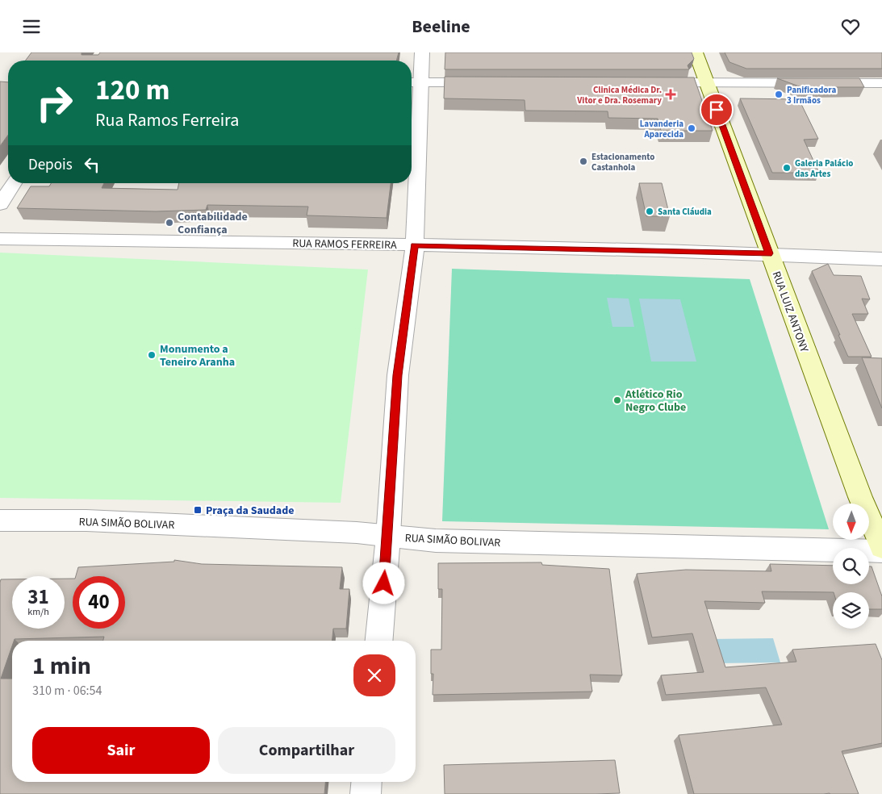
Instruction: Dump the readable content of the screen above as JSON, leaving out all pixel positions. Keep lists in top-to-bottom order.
{
  "streets": {
    "main road": ["RUA LUIZ ANTONY"],
    "street": ["RUA RAMOS FERREIRA", "RUA SIMÃO BOLIVAR"]
  },
  "crossings": [
    ["RUA RAMOS FERREIRA", "RUA LUIZ ANTONY"]
  ],
  "places": {
    "health": ["Clinica Médica Dr. Vitor e Dra. Rosemary"],
    "other": [
      "Panificadora 3 Irmãos",
      "Lavanderia Aparecida",
      "Estacionamento Castanhola",
      "Galeria Palácio das Artes",
      "Santa Cláudia",
      "Contabilidade Confiança",
      "Monumento a Teneiro Aranha",
      "Atlético Rio Negro Clube"
    ],
    "transit": ["Praça da Saudade"]
  },
  "north": "bottom",
  "page": {
    "header": "Beeline",
    "turn": ["120 m", "Rua Ramos Ferreira"],
    "then": "Depois",
    "speed": "31 km/h",
    "limit": "40",
    "heading": ["1 min", "310 m · 06:54"],
    "buttons": ["Sair", "Compartilhar"]
  }
}
